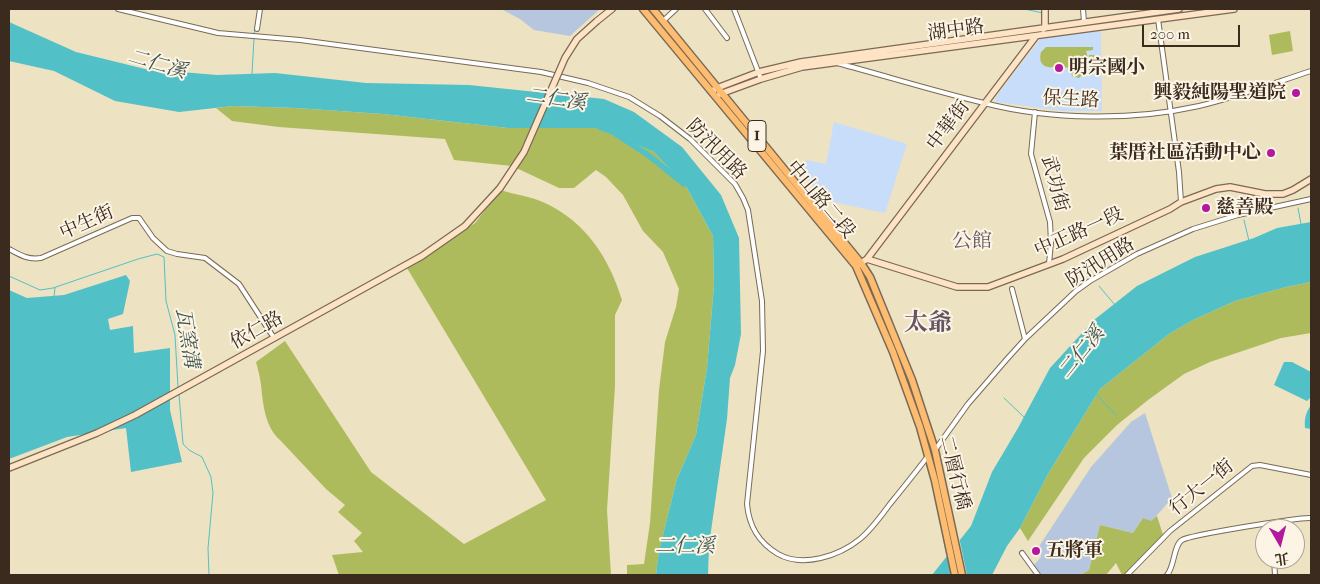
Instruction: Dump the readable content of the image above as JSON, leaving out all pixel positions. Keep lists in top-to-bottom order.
{
  "streets": {
    "main road": ["1", "中山路二段", "二層行橋"],
    "street": [
      "湖中路",
      "保生路",
      "中華街",
      "防汛用路",
      "武功街",
      "中生街",
      "中正路一段",
      "依仁路",
      "行大一街"
    ]
  },
  "crossings": [
    ["湖中路", "保生路"],
    ["湖中路", "中華街"],
    ["湖中路", "中山路二段"],
    ["保生路", "中華街"],
    ["保生路", "武功街"],
    ["中華街", "中山路二段"],
    ["中華街", "中正路一段"],
    ["防汛用路", "二層行橋"],
    ["武功街", "中正路一段"],
    ["中山路二段", "中正路一段"],
    ["中山路二段", "二層行橋"],
    ["中生街", "依仁路"]
  ],
  "districts": ["公館", "太爺"],
  "water": ["二仁溪", "瓦窯溝"],
  "places": [
    "明宗國小",
    "興毅純陽聖道院",
    "葉厝社區活動中心",
    "慈善殿",
    "五將軍"
  ],
  "scale_bar": "200 m",
  "north": "bottom"
}
